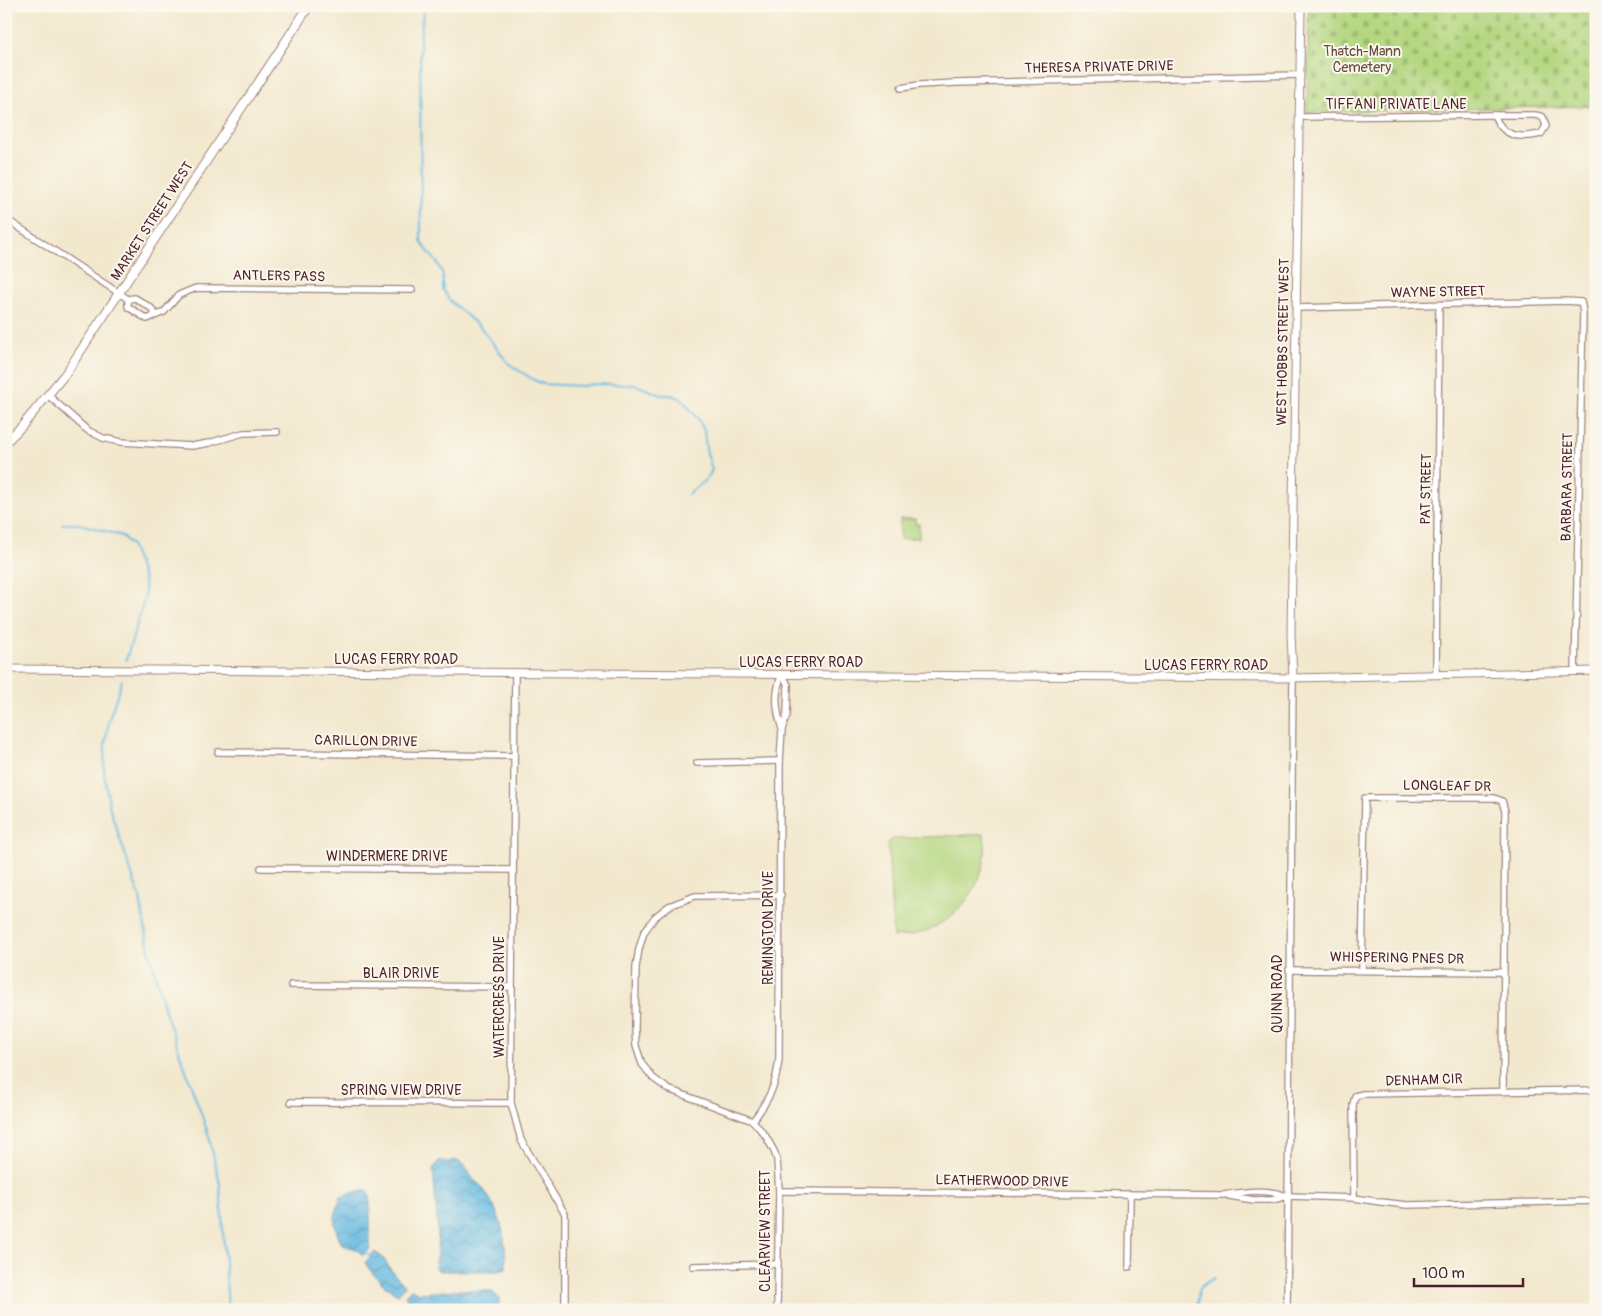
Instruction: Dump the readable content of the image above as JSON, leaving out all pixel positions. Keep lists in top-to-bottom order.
{
  "streets": {
    "main road": ["MARKET STREET WEST"],
    "street": [
      "THERESA PRIVATE DRIVE",
      "TIFFANI PRIVATE LANE",
      "ANTLERS PASS",
      "WAYNE STREET",
      "WEST HOBBS STREET WEST",
      "BARBARA STREET",
      "PAT STREET",
      "LUCAS FERRY ROAD",
      "CARILLON DRIVE",
      "LONGLEAF DR",
      "WINDERMERE DRIVE",
      "REMINGTON DRIVE",
      "WHISPERING PNES DR",
      "BLAIR DRIVE",
      "QUINN ROAD",
      "WATERCRESS DRIVE",
      "DENHAM CIR",
      "SPRING VIEW DRIVE",
      "LEATHERWOOD DRIVE",
      "CLEARVIEW STREET"
    ]
  },
  "crossings": [
    ["THERESA PRIVATE DRIVE", "WEST HOBBS STREET WEST"],
    ["TIFFANI PRIVATE LANE", "WEST HOBBS STREET WEST"],
    ["WAYNE STREET", "WEST HOBBS STREET WEST"],
    ["WAYNE STREET", "BARBARA STREET"],
    ["WAYNE STREET", "PAT STREET"],
    ["WEST HOBBS STREET WEST", "LUCAS FERRY ROAD"],
    ["WEST HOBBS STREET WEST", "QUINN ROAD"],
    ["BARBARA STREET", "LUCAS FERRY ROAD"],
    ["PAT STREET", "LUCAS FERRY ROAD"],
    ["LUCAS FERRY ROAD", "REMINGTON DRIVE"],
    ["LUCAS FERRY ROAD", "QUINN ROAD"],
    ["LUCAS FERRY ROAD", "WATERCRESS DRIVE"],
    ["CARILLON DRIVE", "WATERCRESS DRIVE"],
    ["LONGLEAF DR", "WHISPERING PNES DR"],
    ["LONGLEAF DR", "DENHAM CIR"],
    ["WINDERMERE DRIVE", "WATERCRESS DRIVE"],
    ["REMINGTON DRIVE", "CLEARVIEW STREET"],
    ["WHISPERING PNES DR", "QUINN ROAD"],
    ["BLAIR DRIVE", "WATERCRESS DRIVE"],
    ["QUINN ROAD", "LEATHERWOOD DRIVE"],
    ["WATERCRESS DRIVE", "SPRING VIEW DRIVE"],
    ["LEATHERWOOD DRIVE", "CLEARVIEW STREET"]
  ],
  "parks": ["Thatch-Mann Cemetery"],
  "scale_bar": "100 m"
}
